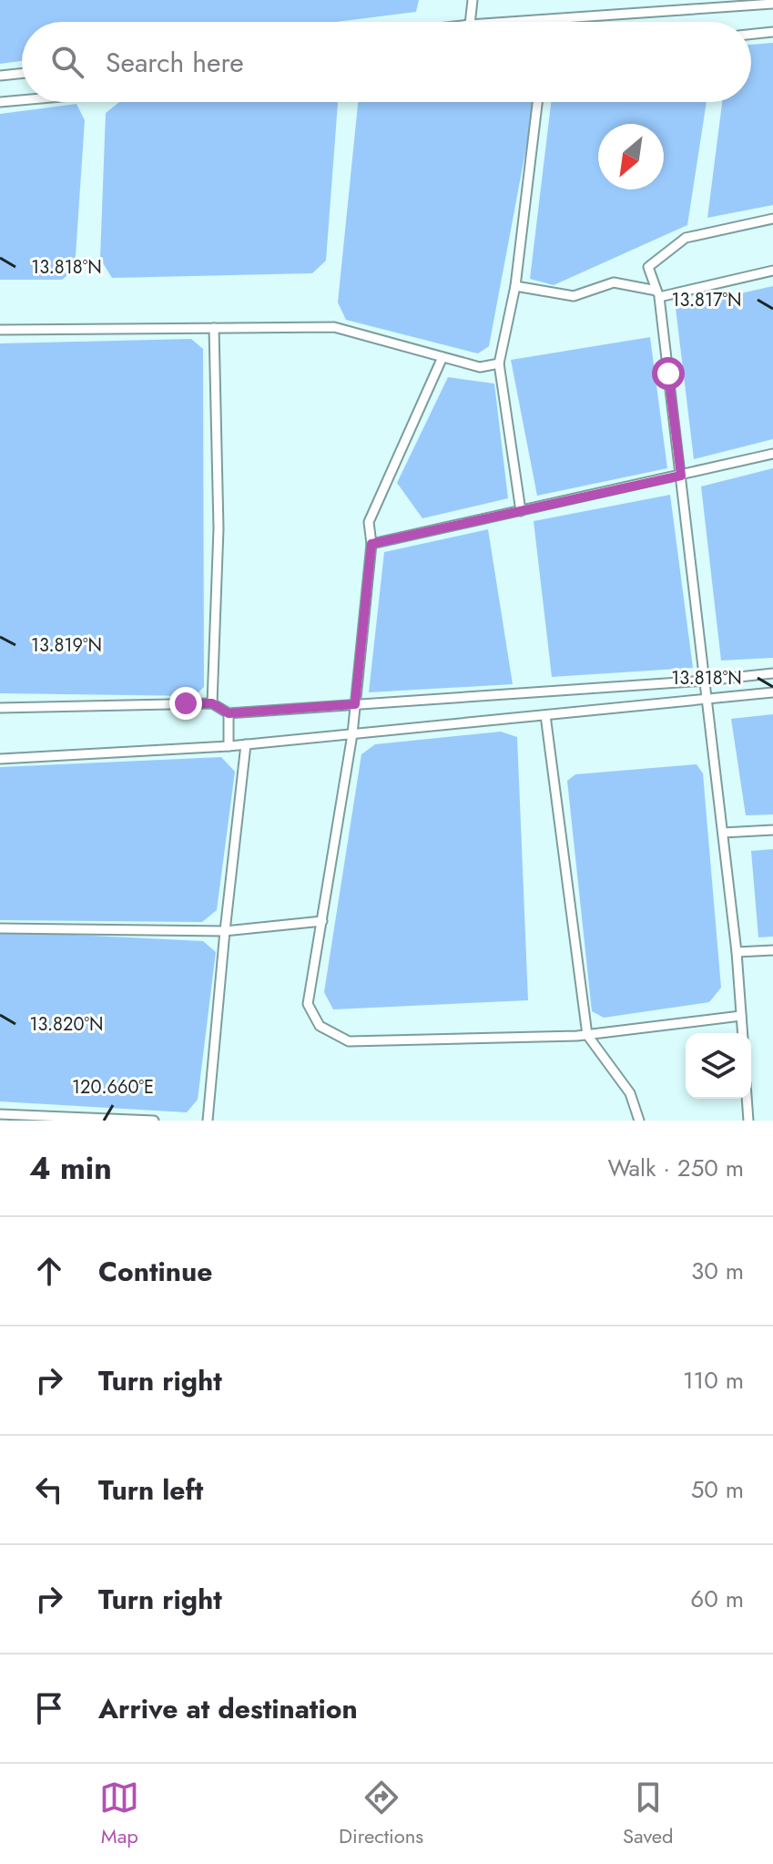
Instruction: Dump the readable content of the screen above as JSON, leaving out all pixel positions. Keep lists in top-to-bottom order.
{
  "north": "bottom left",
  "page": {
    "search": "Search here",
    "heading": ["4 min", "Walk · 250 m"],
    "list": [
      ["Continue", "30 m"],
      ["Turn right", "110 m"],
      ["Turn left", "50 m"],
      ["Turn right", "60 m"],
      "Arrive at destination"
    ],
    "nav": ["Map", "Directions", "Saved"]
  },
  "coordinates": [
    "13.818°N",
    "13.817°N",
    "13.819°N",
    "13.820°N",
    "120.660°E"
  ]
}
